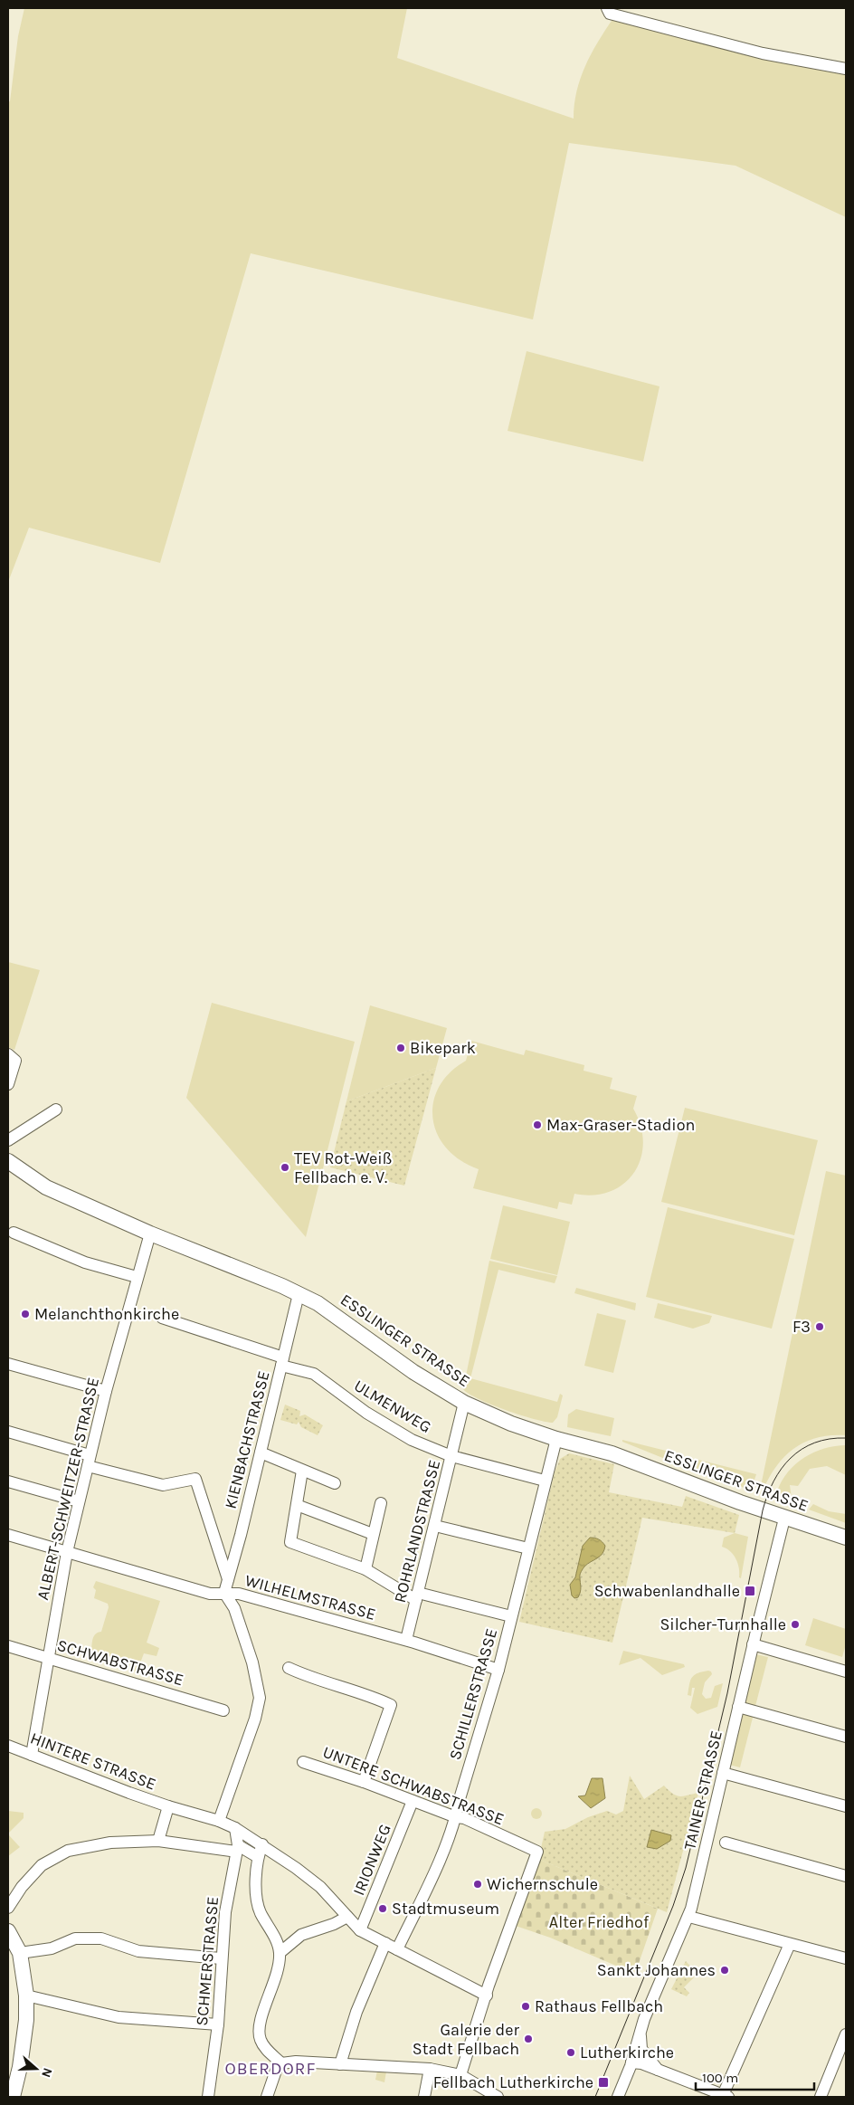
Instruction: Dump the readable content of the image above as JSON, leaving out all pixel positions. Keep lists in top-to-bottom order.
{
  "streets": {
    "main road": ["ESSLINGER STRASSE"],
    "street": [
      "ULMENWEG",
      "KIENBACHSTRASSE",
      "ALBERT-SCHWEITZER-STRASSE",
      "ROHRLANDSTRASSE",
      "WILHELMSTRASSE",
      "SCHWABSTRASSE",
      "SCHILLERSTRASSE",
      "HINTERE STRASSE",
      "UNTERE SCHWABSTRASSE",
      "TAINER STRASSE",
      "IRIONWEG",
      "SCHMERSTRASSE"
    ]
  },
  "crossings": [
    ["ESSLINGER STRASSE", "KIENBACHSTRASSE"],
    ["ESSLINGER STRASSE", "ALBERT-SCHWEITZER-STRASSE"],
    ["ESSLINGER STRASSE", "ROHRLANDSTRASSE"],
    ["ESSLINGER STRASSE", "SCHILLERSTRASSE"],
    ["ESSLINGER STRASSE", "TAINER STRASSE"],
    ["ULMENWEG", "KIENBACHSTRASSE"],
    ["ULMENWEG", "ROHRLANDSTRASSE"],
    ["ULMENWEG", "SCHILLERSTRASSE"],
    ["KIENBACHSTRASSE", "WILHELMSTRASSE"],
    ["ALBERT-SCHWEITZER-STRASSE", "WILHELMSTRASSE"],
    ["ALBERT-SCHWEITZER-STRASSE", "SCHWABSTRASSE"],
    ["ALBERT-SCHWEITZER-STRASSE", "HINTERE STRASSE"],
    ["ROHRLANDSTRASSE", "WILHELMSTRASSE"],
    ["WILHELMSTRASSE", "SCHILLERSTRASSE"],
    ["SCHILLERSTRASSE", "HINTERE STRASSE"],
    ["SCHILLERSTRASSE", "UNTERE SCHWABSTRASSE"],
    ["HINTERE STRASSE", "UNTERE SCHWABSTRASSE"],
    ["HINTERE STRASSE", "IRIONWEG"],
    ["HINTERE STRASSE", "SCHMERSTRASSE"],
    ["UNTERE SCHWABSTRASSE", "IRIONWEG"]
  ],
  "districts": ["OBERDORF"],
  "parks": ["Alter Friedhof"],
  "places": {
    "other": [
      "Bikepark",
      "Max-Graser-Stadion",
      "TEV Rot-Weiß Fellbach e. V.",
      "Melanchthonkirche",
      "F3",
      "Silcher-Turnhalle",
      "Wichernschule",
      "Stadtmuseum",
      "Sankt Johannes",
      "Rathaus Fellbach",
      "Galerie der Stadt Fellbach",
      "Lutherkirche"
    ],
    "transit": ["Schwabenlandhalle", "Fellbach Lutherkirche"]
  },
  "scale_bar": "100 m",
  "north": "right"
}
